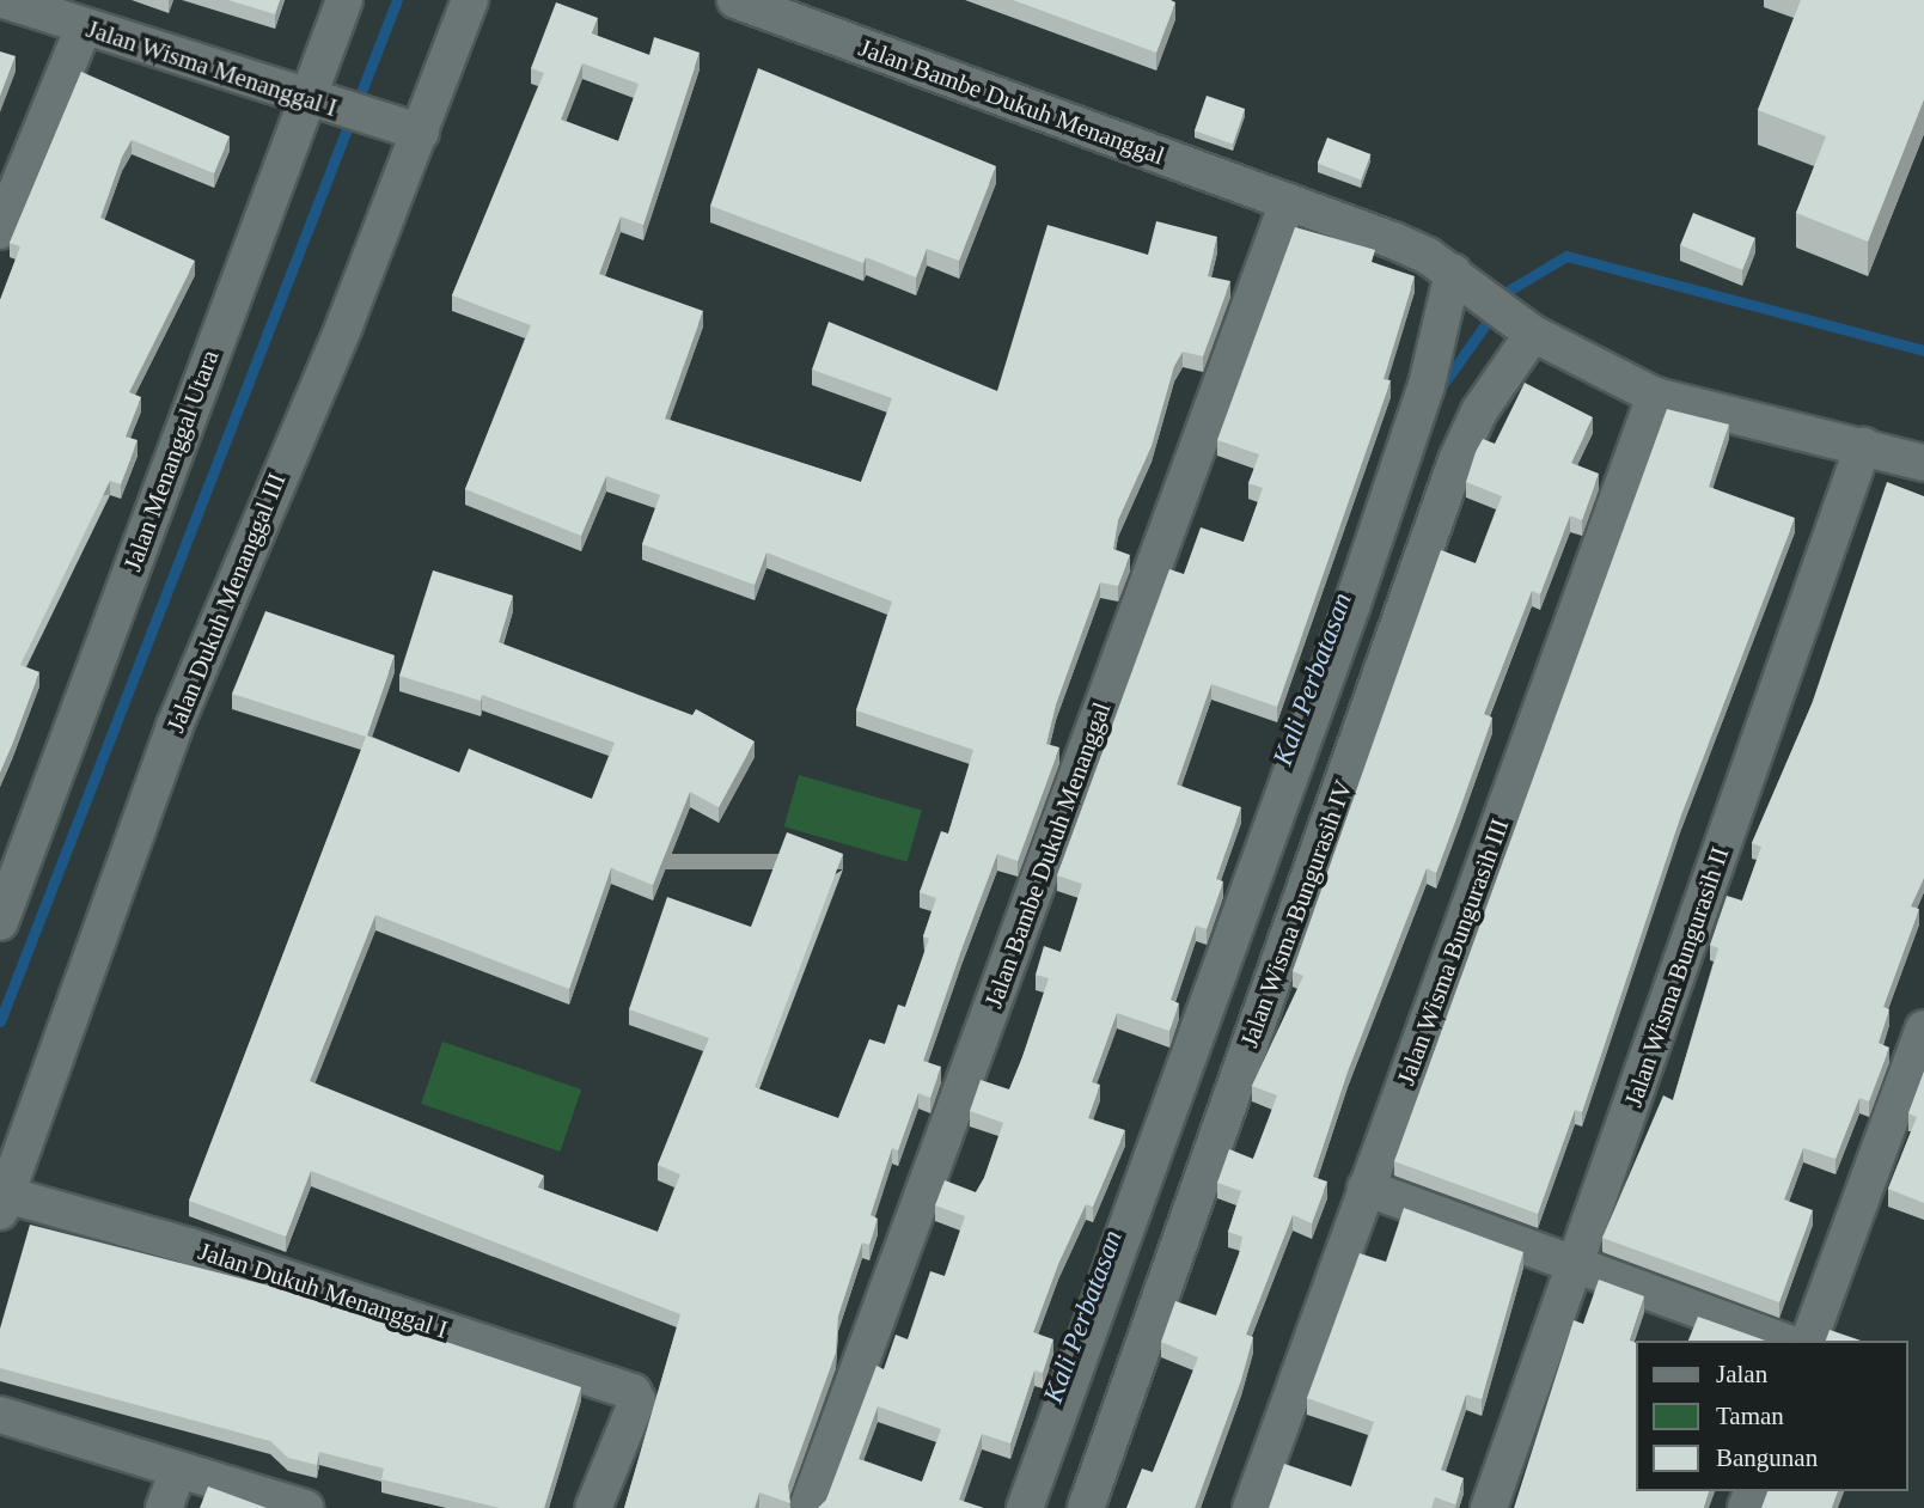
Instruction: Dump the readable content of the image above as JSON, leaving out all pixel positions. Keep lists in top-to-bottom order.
{
  "streets": {
    "street": [
      "Jalan Wisma Menanggal I",
      "Jalan Bambe Dukuh Menanggal",
      "Jalan Menanggal Utara",
      "Jalan Dukuh Menanggal III",
      "Jalan Wisma Bungurasih IV",
      "Jalan Wisma Bungurasih III",
      "Jalan Wisma Bungurasih II",
      "Jalan Dukuh Menanggal I"
    ]
  },
  "crossings": [
    ["Jalan Wisma Menanggal I", "Jalan Menanggal Utara"],
    ["Jalan Wisma Menanggal I", "Jalan Dukuh Menanggal III"],
    ["Jalan Bambe Dukuh Menanggal", "Jalan Wisma Bungurasih IV"],
    ["Jalan Bambe Dukuh Menanggal", "Jalan Wisma Bungurasih III"],
    ["Jalan Bambe Dukuh Menanggal", "Jalan Wisma Bungurasih II"],
    ["Jalan Dukuh Menanggal III", "Jalan Dukuh Menanggal I"]
  ],
  "water": ["Kali Perbatasan"],
  "legend": ["Jalan", "Taman", "Bangunan"]
}
